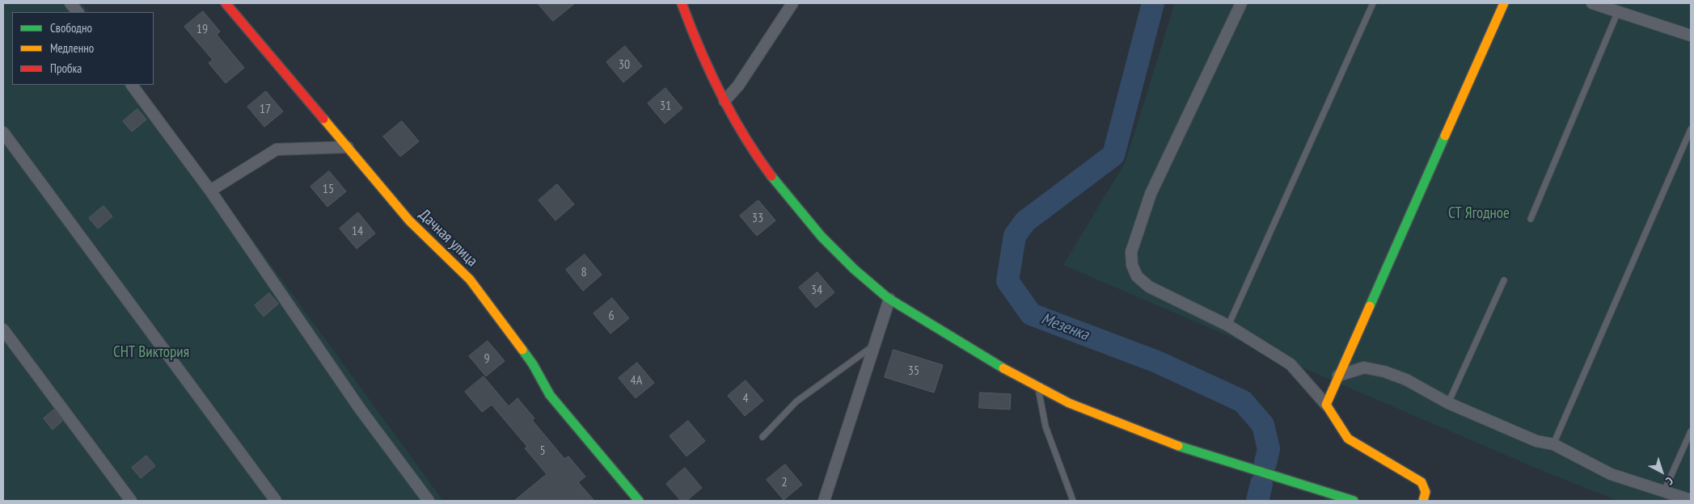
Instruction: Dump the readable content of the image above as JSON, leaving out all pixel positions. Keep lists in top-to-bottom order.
{
  "streets": {
    "street": ["Дачная улица"]
  },
  "water": ["Мезенка"],
  "parks": ["СТ Ягодное", "СНТ Виктория"],
  "house_numbers": [
    "19",
    "30",
    "31",
    "17",
    "15",
    "33",
    "14",
    "8",
    "34",
    "6",
    "9",
    "35",
    "4А",
    "4",
    "5",
    "2"
  ],
  "legend": ["Свободно", "Медленно", "Пробка"],
  "north": "bottom right"
}
